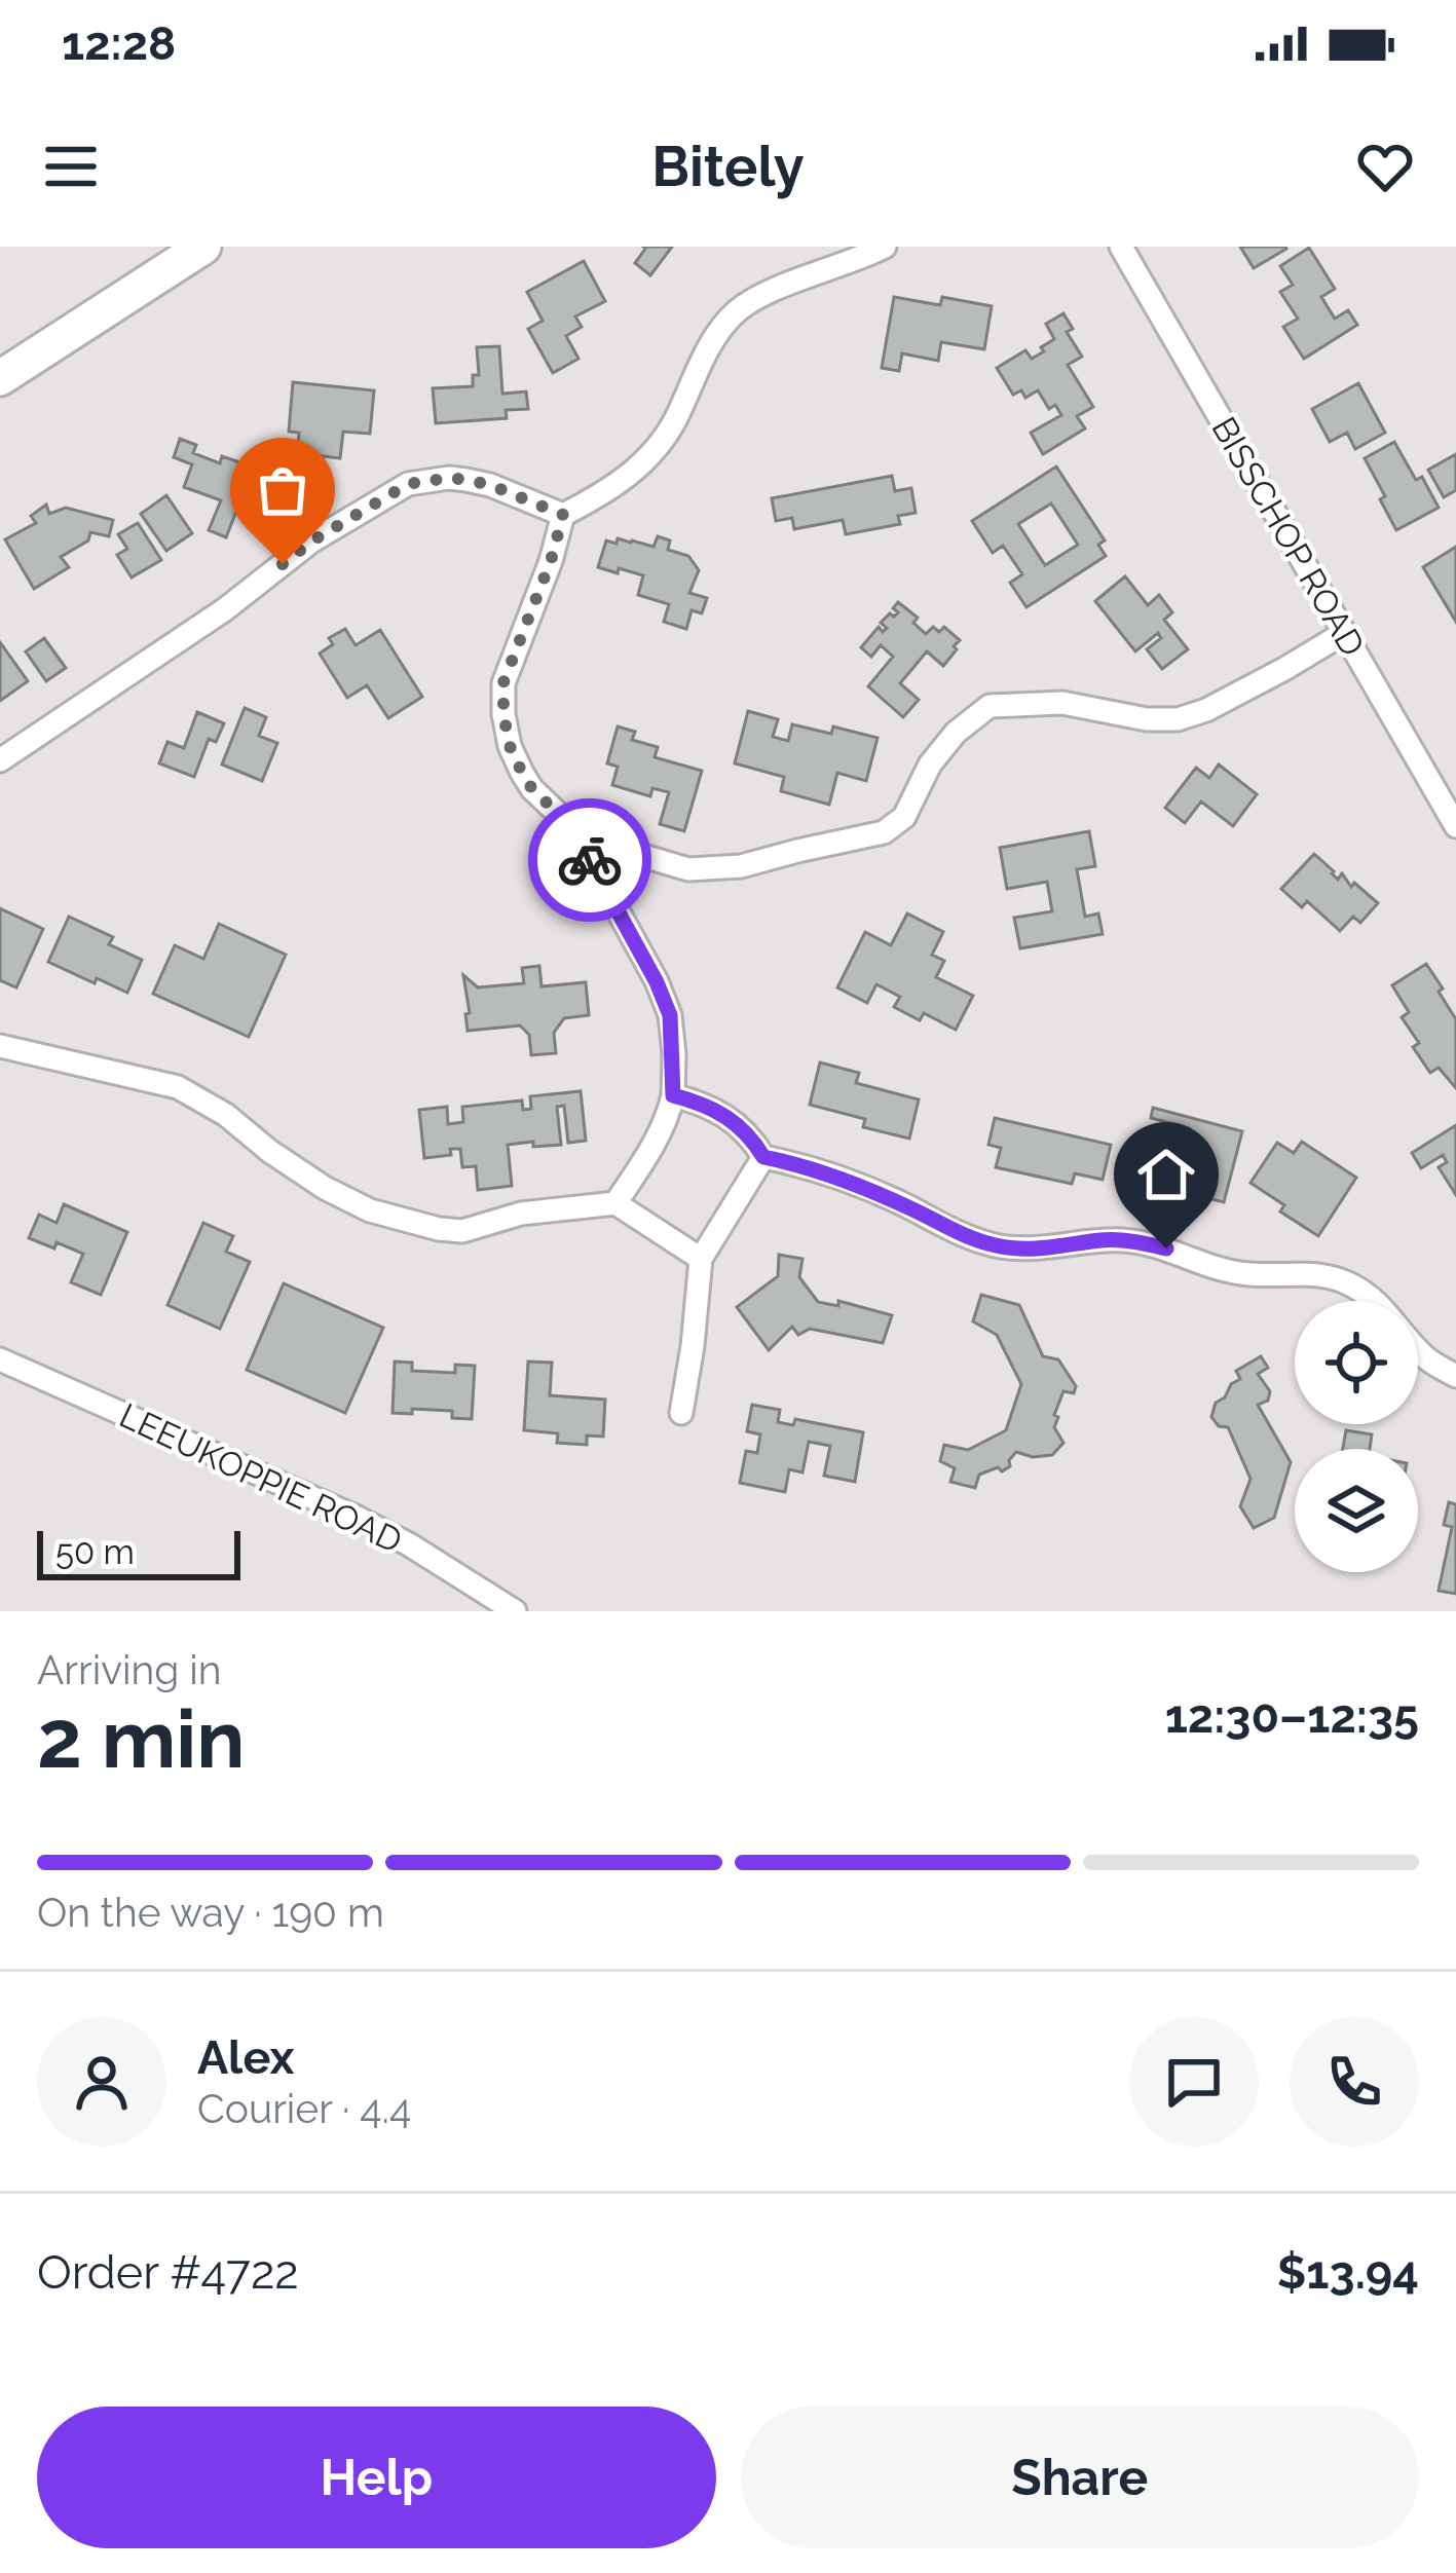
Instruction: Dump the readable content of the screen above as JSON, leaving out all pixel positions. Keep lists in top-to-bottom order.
{
  "streets": {
    "street": ["BISSCHOP ROAD", "LEEUKOPPIE ROAD"]
  },
  "scale_bar": "50 m",
  "page": {
    "status": "12:28",
    "header": "Bitely",
    "scale": "50 m",
    "heading": ["2 min", "Arriving in", "12:30–12:35"],
    "panel": [
      "Alex",
      "Courier · 4.4",
      "Order #4722",
      "$13.94"
    ],
    "bar": "On the way · 190 m",
    "buttons": ["Help", "Share"]
  }
}
